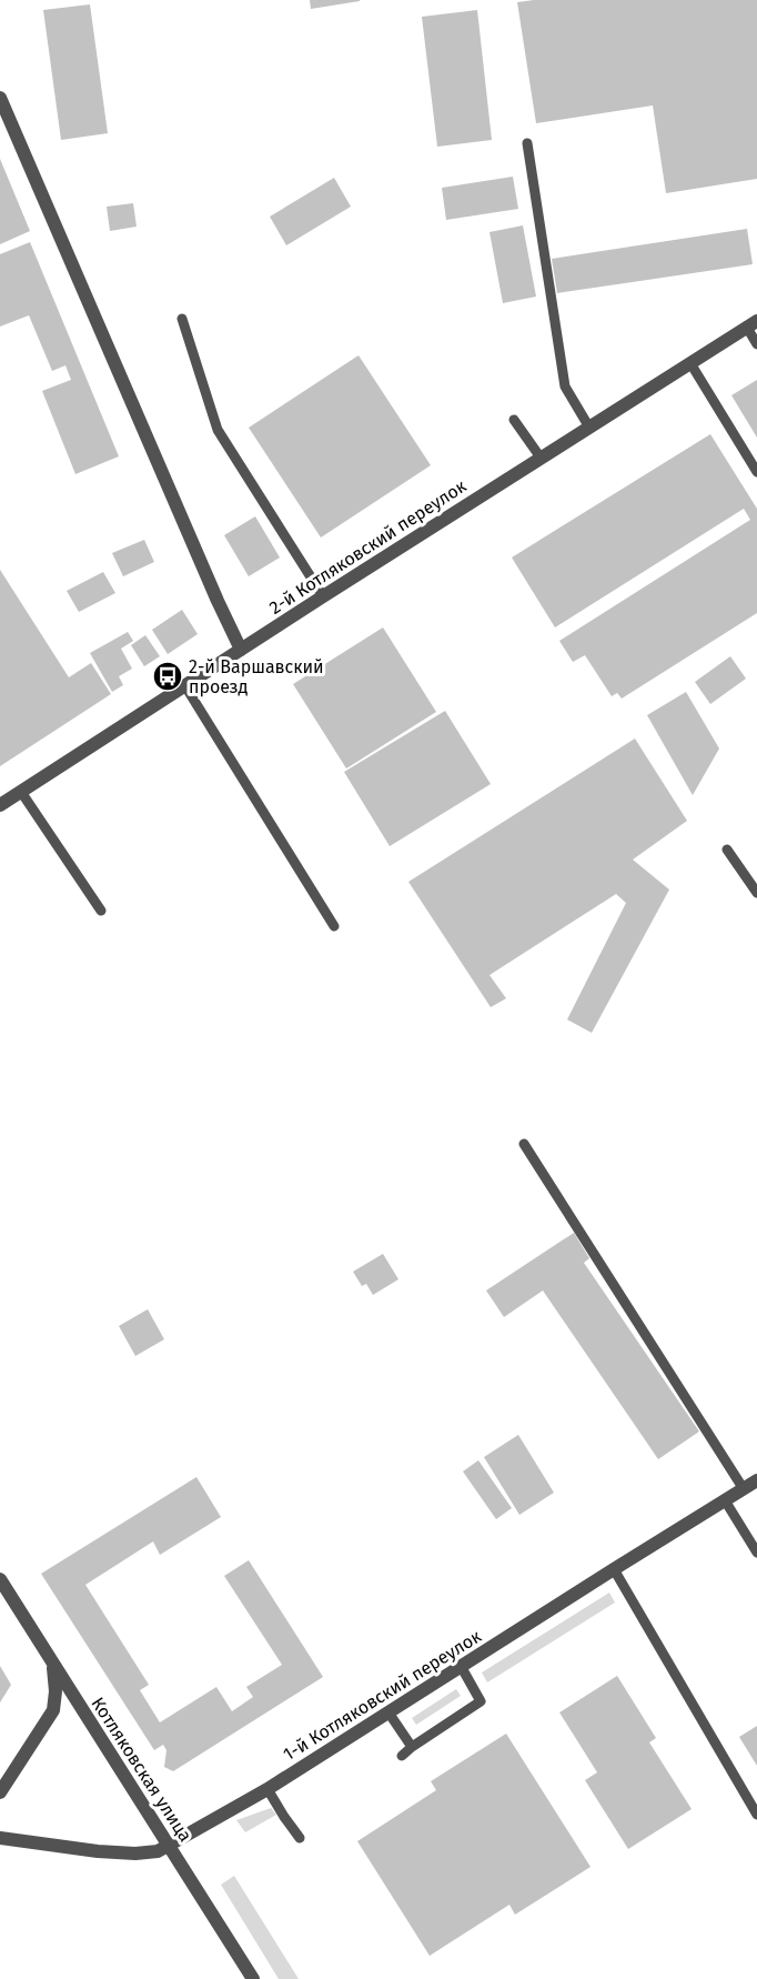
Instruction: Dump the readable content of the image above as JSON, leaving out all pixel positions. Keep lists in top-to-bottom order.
{
  "streets": {
    "street": ["2-й Котляковский переулок", "1-й Котляковский переулок", "Котляковская улица"]
  },
  "crossings": [
    ["1-й Котляковский переулок", "Котляковская улица"]
  ],
  "places": {
    "bus stop": ["2-й Варшавский проезд"]
  }
}
